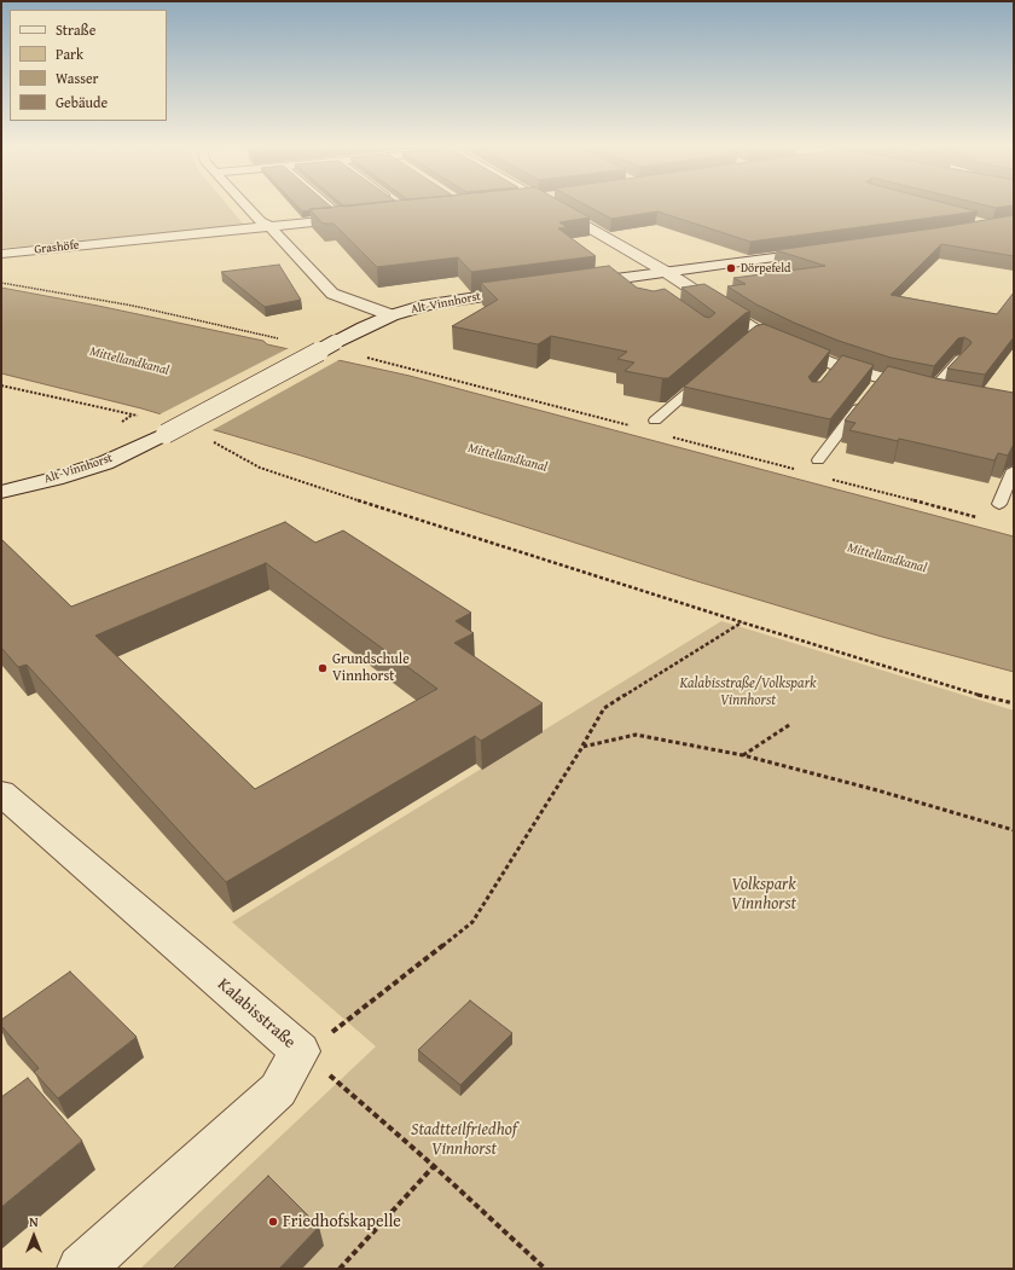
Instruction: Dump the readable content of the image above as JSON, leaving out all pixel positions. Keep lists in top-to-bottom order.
{
  "streets": {
    "street": ["Grashöfe", "Alt-Vinnhorst", "Kalabisstraße"]
  },
  "water": ["Mittellandkanal"],
  "parks": ["Kalabisstraße/Volkspark Vinnhorst", "Volkspark Vinnhorst", "Stadtteilfriedhof Vinnhorst"],
  "places": ["Dörpefeld", "Grundschule Vinnhorst", "Friedhofskapelle"],
  "legend": [
    "Straße",
    "Park",
    "Wasser",
    "Gebäude"
  ],
  "north": "top"
}
